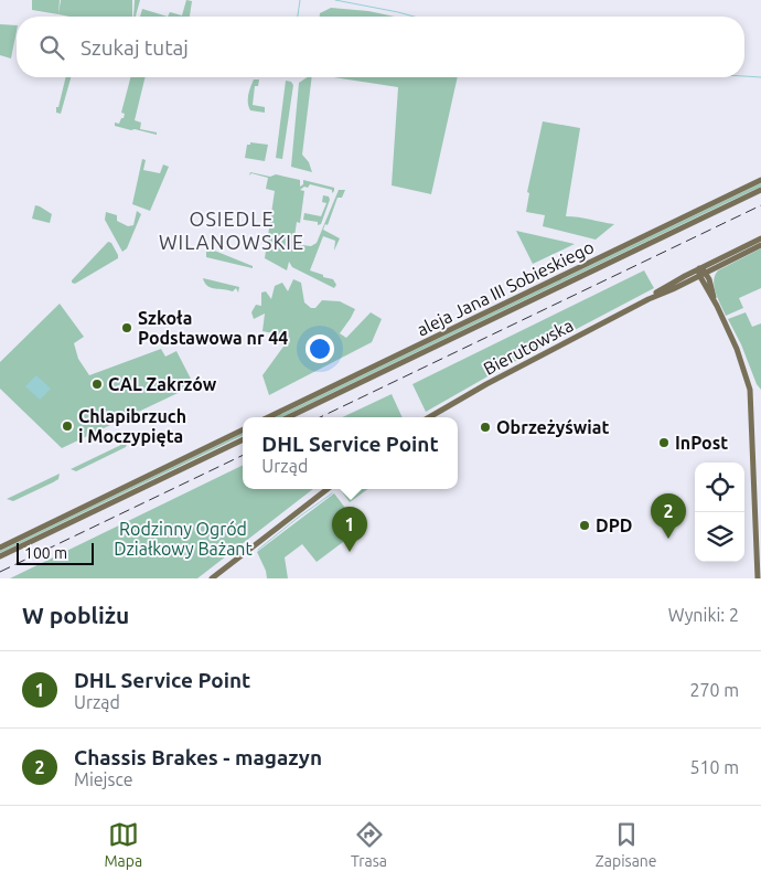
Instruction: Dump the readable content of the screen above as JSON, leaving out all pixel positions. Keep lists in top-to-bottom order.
{
  "streets": {
    "main road": ["aleja Jana III Sobieskiego", "Bierutowska"]
  },
  "districts": ["OSIEDLE WILANOWSKIE"],
  "parks": ["Rodzinny Ogród Działkowy Bażant"],
  "places": [
    "Szkoła Podstawowa nr 44",
    "CAL Zakrzów",
    "Chlapibrzuch i Moczypięta",
    "Obrzeżyświat",
    "InPost",
    "DPD"
  ],
  "scale_bar": "100 m",
  "page": {
    "search": "Szukaj tutaj",
    "popup": ["DHL Service Point", "Urząd"],
    "pins": ["2", "1"],
    "scale": "100 m",
    "heading": ["W pobliżu", "Wyniki: 2"],
    "list": [
      {
        "mark": "1",
        "name": "DHL Service Point",
        "note": "Urząd",
        "value": "270 m"
      },
      {
        "mark": "2",
        "name": "Chassis Brakes - magazyn",
        "note": "Miejsce",
        "value": "510 m"
      }
    ],
    "nav": ["Mapa", "Trasa", "Zapisane"]
  }
}
